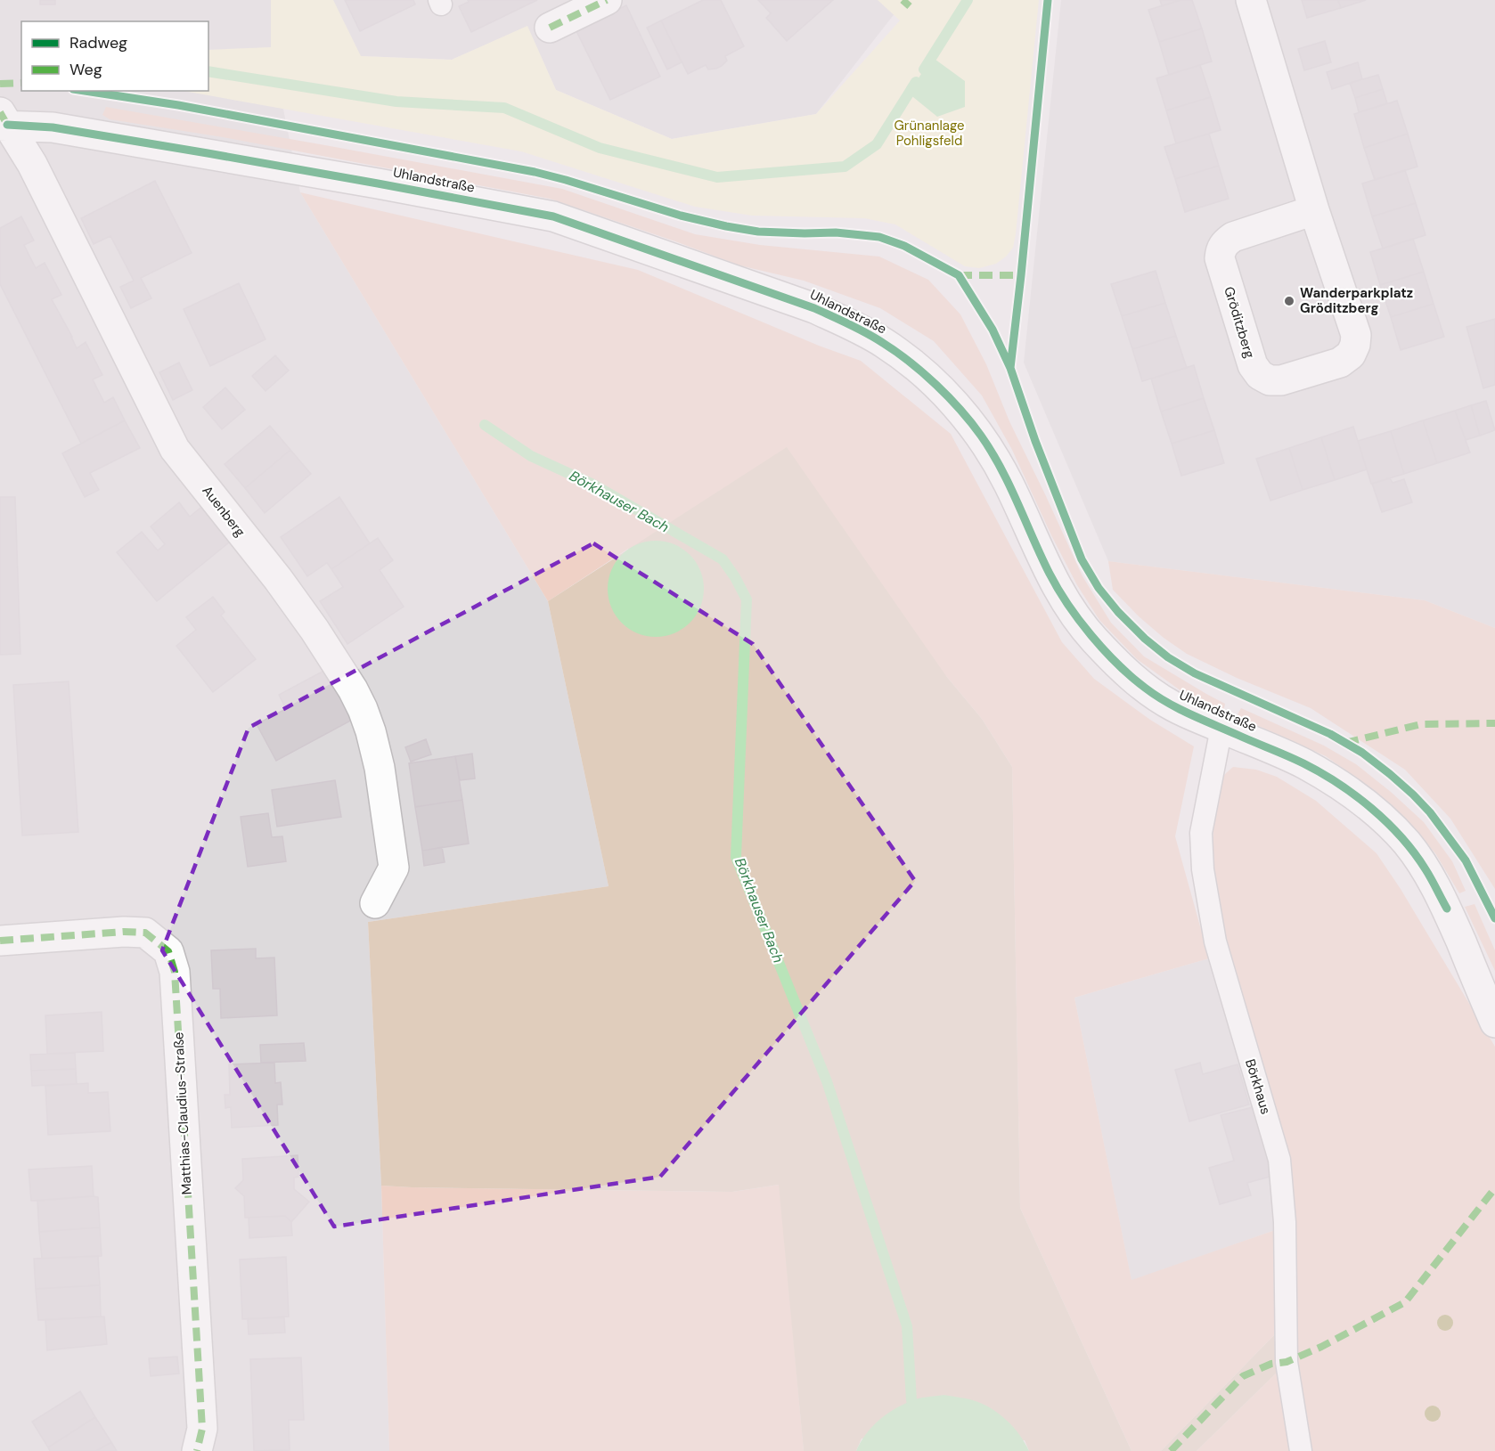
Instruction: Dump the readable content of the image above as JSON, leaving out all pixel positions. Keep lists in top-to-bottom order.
{
  "streets": {
    "street": [
      "Uhlandstraße",
      "Gröditzberg",
      "Auenberg",
      "Matthias-Claudius-Straße"
    ],
    "lane": ["Börkhaus"]
  },
  "crossings": [
    ["Uhlandstraße", "Auenberg"],
    ["Uhlandstraße", "Börkhaus"]
  ],
  "water": ["Börkhauser Bach"],
  "parks": ["Grünanlage Pohligsfeld"],
  "places": ["Wanderparkplatz Gröditzberg"],
  "legend": ["Radweg", "Weg"]
}
